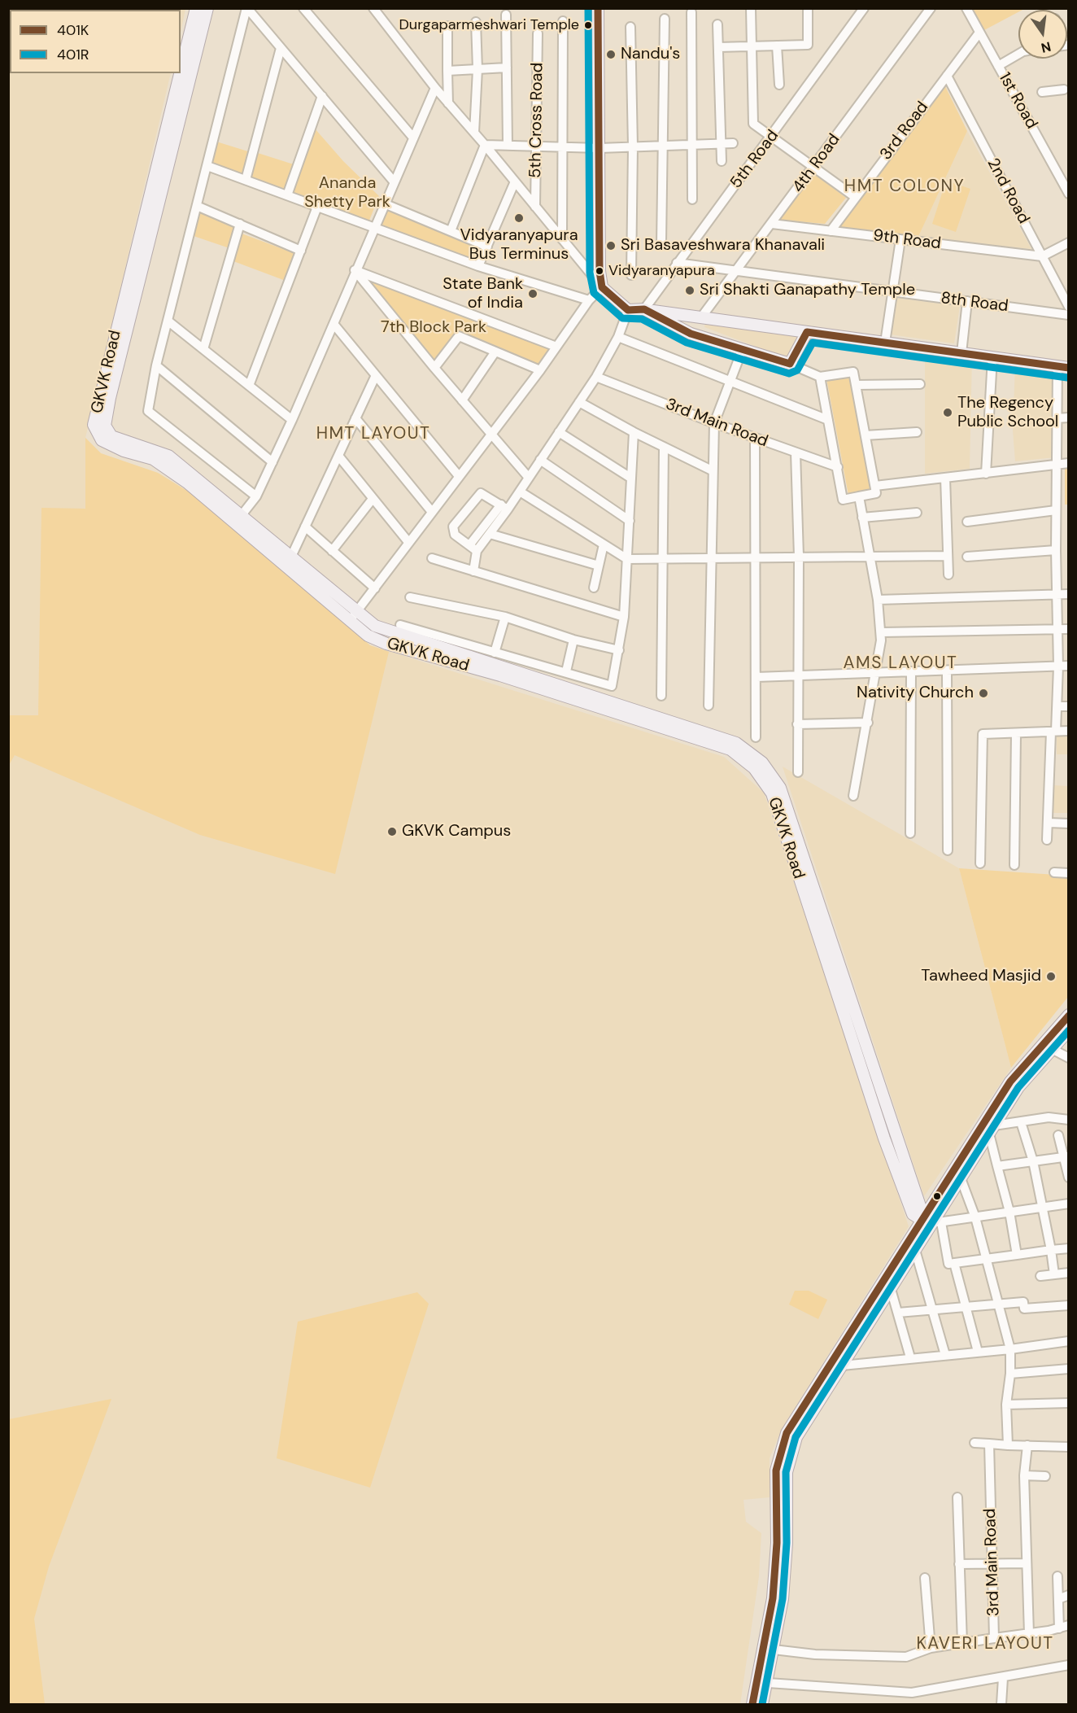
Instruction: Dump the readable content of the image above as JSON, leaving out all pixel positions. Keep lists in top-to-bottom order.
{
  "streets": {
    "main road": ["GKVK Road"],
    "street": [
      "1st Road",
      "5th Cross Road",
      "3rd Road",
      "5th Road",
      "4th Road",
      "2nd Road",
      "9th Road",
      "8th Road",
      "3rd Main Road"
    ]
  },
  "crossings": [
    ["1st Road", "3rd Road"],
    ["3rd Road", "2nd Road"],
    ["3rd Road", "9th Road"],
    ["5th Road", "8th Road"],
    ["4th Road", "9th Road"],
    ["4th Road", "8th Road"],
    ["2nd Road", "9th Road"]
  ],
  "districts": [
    "HMT COLONY",
    "HMT LAYOUT",
    "AMS LAYOUT",
    "KAVERI LAYOUT"
  ],
  "parks": ["Ananda Shetty Park", "7th Block Park"],
  "places": [
    "Durgaparmeshwari Temple",
    "Nandu's",
    "Vidyaranyapura Bus Terminus",
    "Sri Basaveshwara Khanavali",
    "Vidyaranyapura",
    "Sri Shakti Ganapathy Temple",
    "State Bank of India",
    "The Regency Public School",
    "Nativity Church",
    "GKVK Campus",
    "Tawheed Masjid"
  ],
  "lines": ["transit line 401K", "transit line 401R"],
  "legend": ["401K", "401R"],
  "north": "bottom"
}
